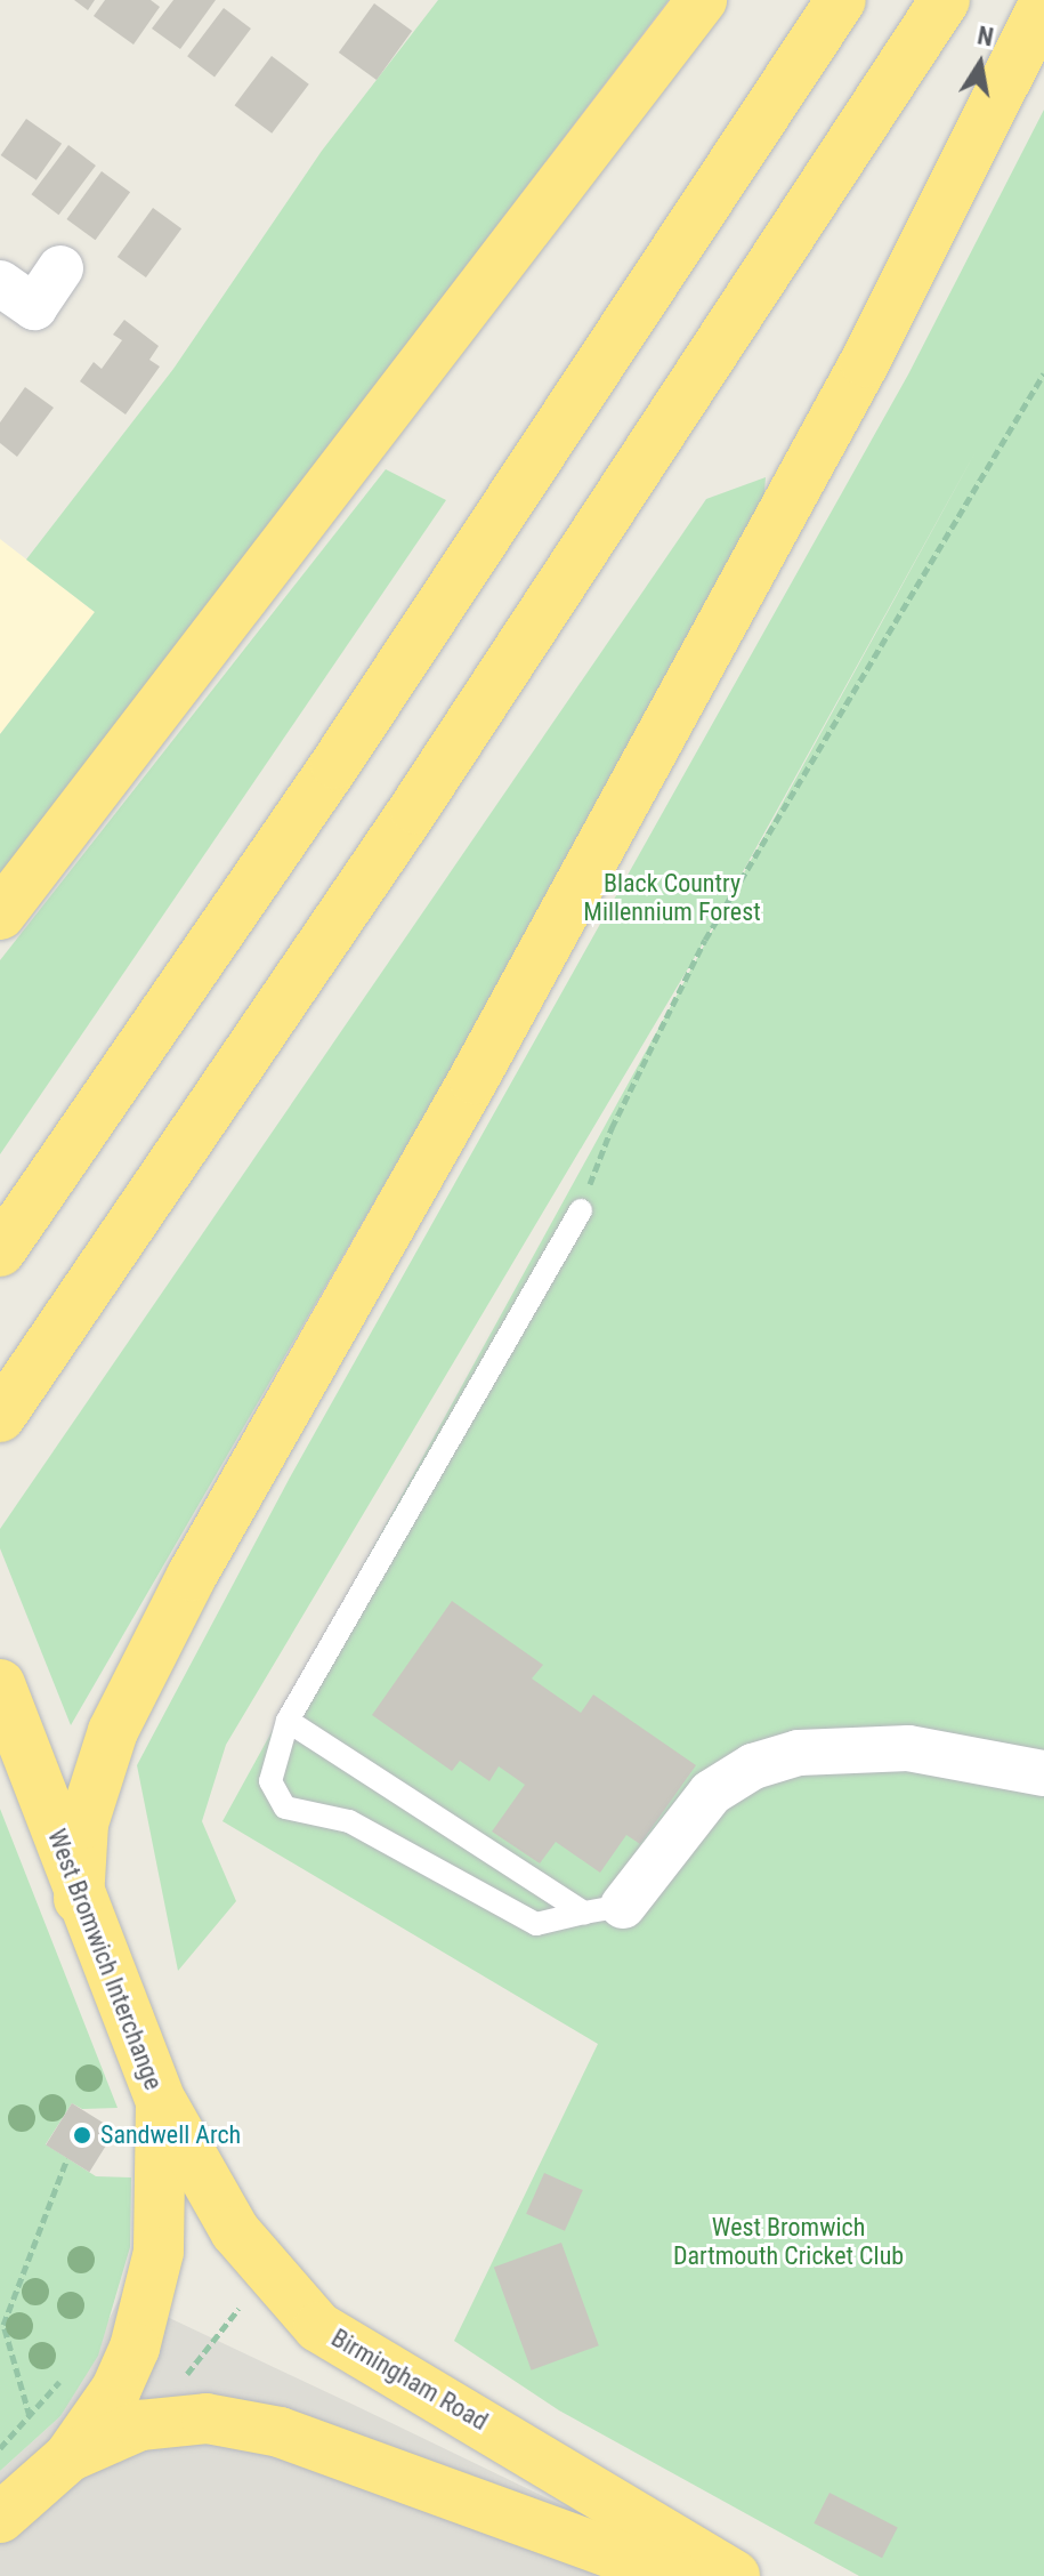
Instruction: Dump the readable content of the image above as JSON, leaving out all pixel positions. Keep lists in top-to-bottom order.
{
  "streets": {
    "highway": ["West Bromwich Interchange", "Birmingham Road"]
  },
  "crossings": [
    ["West Bromwich Interchange", "Birmingham Road"]
  ],
  "parks": ["Black Country Millennium Forest", "West Bromwich Dartmouth Cricket Club"],
  "places": ["Sandwell Arch"],
  "north": "top"
}
